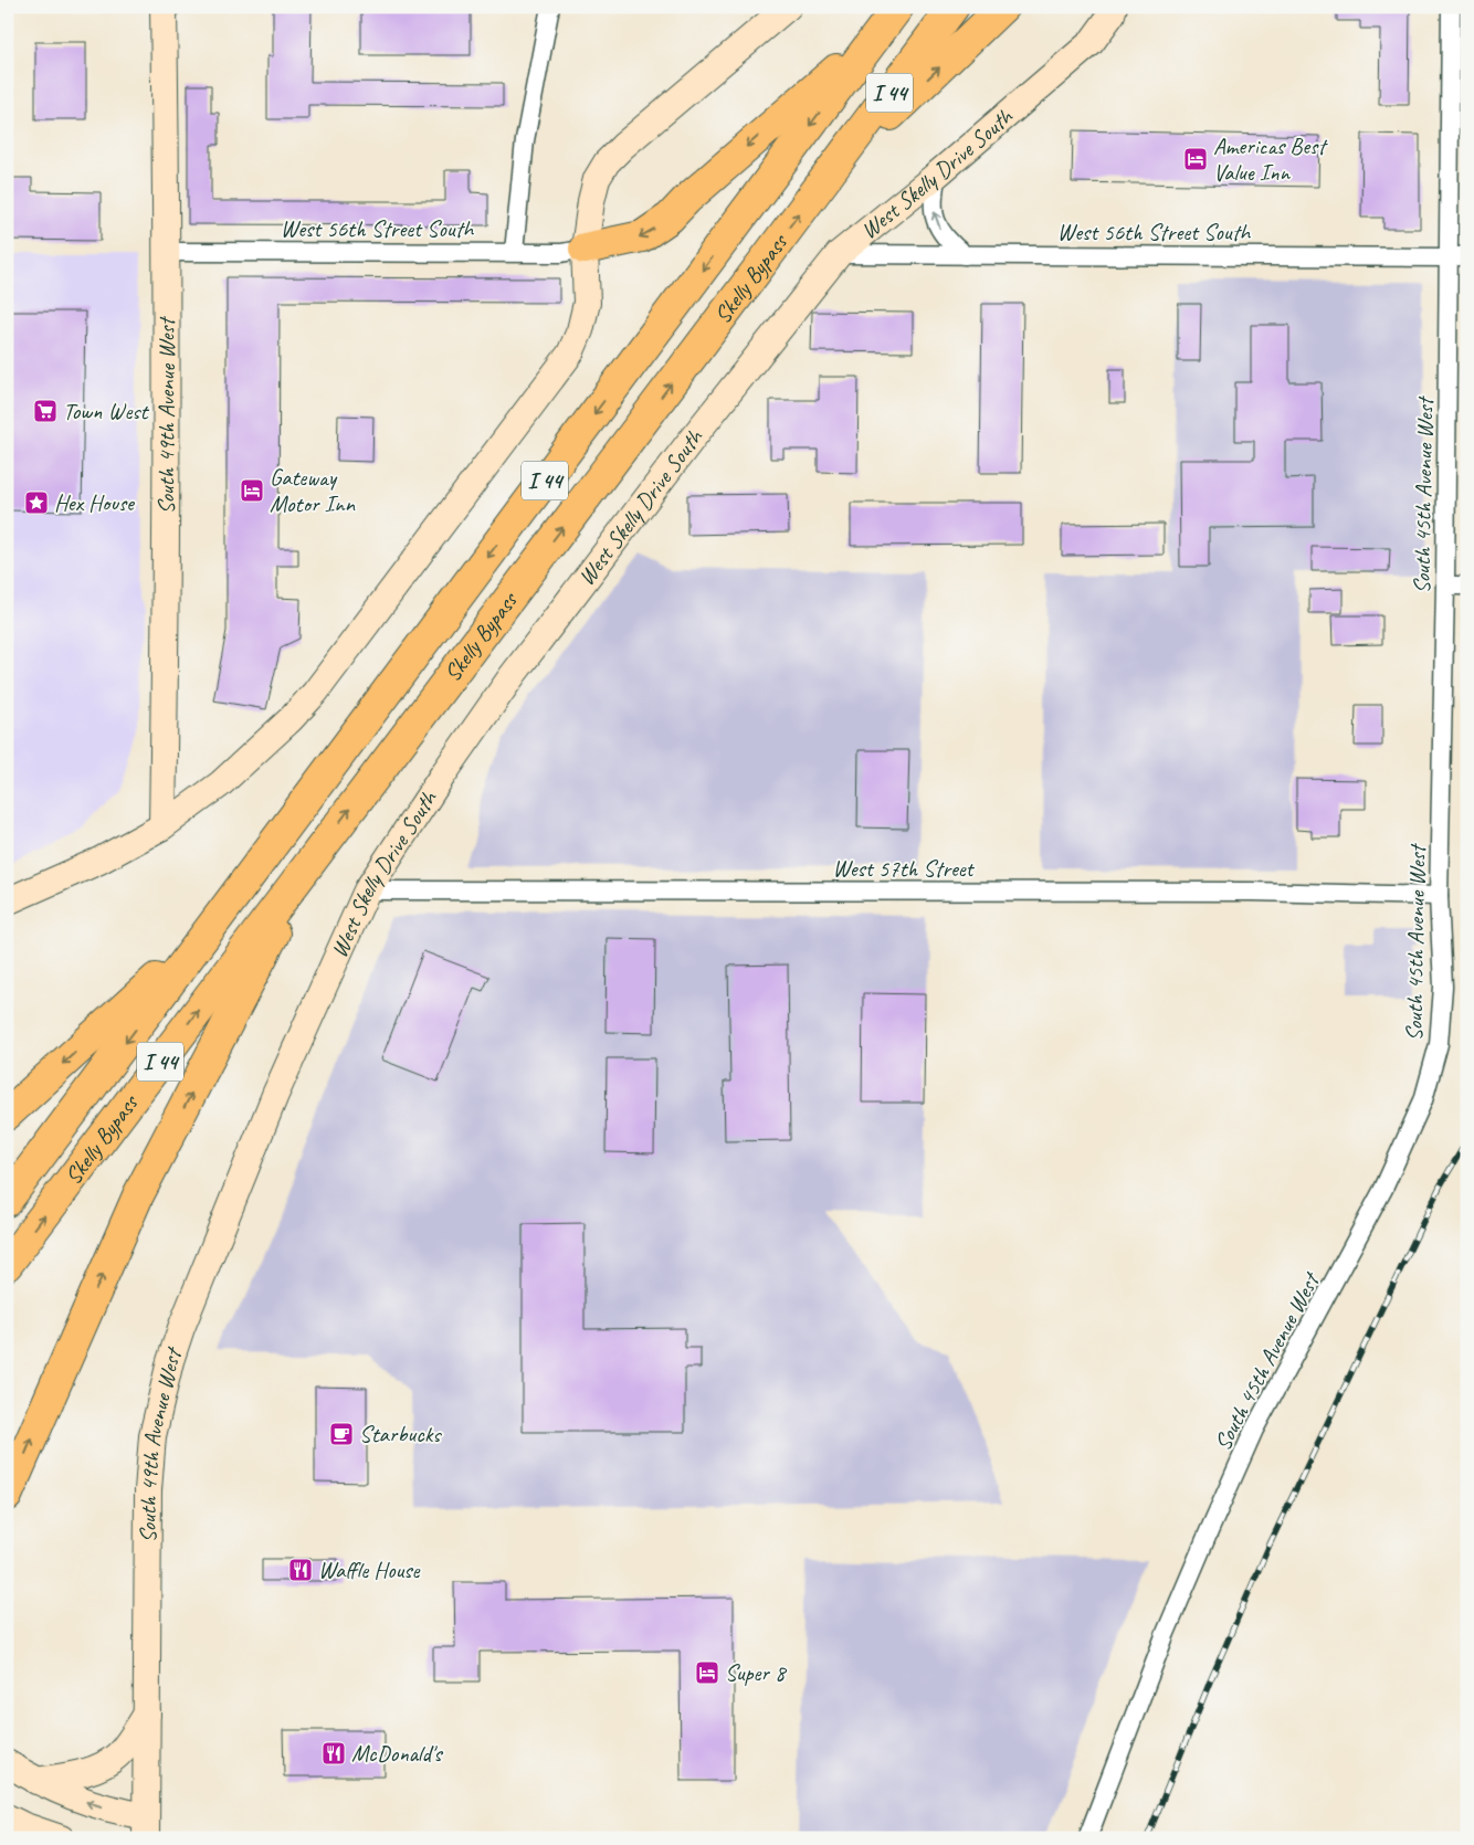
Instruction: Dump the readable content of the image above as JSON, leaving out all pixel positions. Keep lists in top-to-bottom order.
{
  "streets": {
    "highway": ["I 44", "Skelly Bypass"],
    "street": [
      "West Skelly Drive South",
      "West 56th Street South",
      "South 49th Avenue West",
      "South 45th Avenue West",
      "West 57th Street"
    ]
  },
  "crossings": [
    ["West Skelly Drive South", "West 56th Street South"],
    ["West Skelly Drive South", "South 49th Avenue West"],
    ["West Skelly Drive South", "West 57th Street"],
    ["West 56th Street South", "South 49th Avenue West"],
    ["West 56th Street South", "South 45th Avenue West"],
    ["South 45th Avenue West", "West 57th Street"]
  ],
  "places": {
    "hotel": ["Americas Best Value Inn", "Gateway Motor Inn", "Super 8"],
    "supermarket": ["Town West"],
    "place": ["Hex House"],
    "cafe": ["Starbucks"],
    "restaurant": ["Waffle House", "McDonald's"]
  }
}
